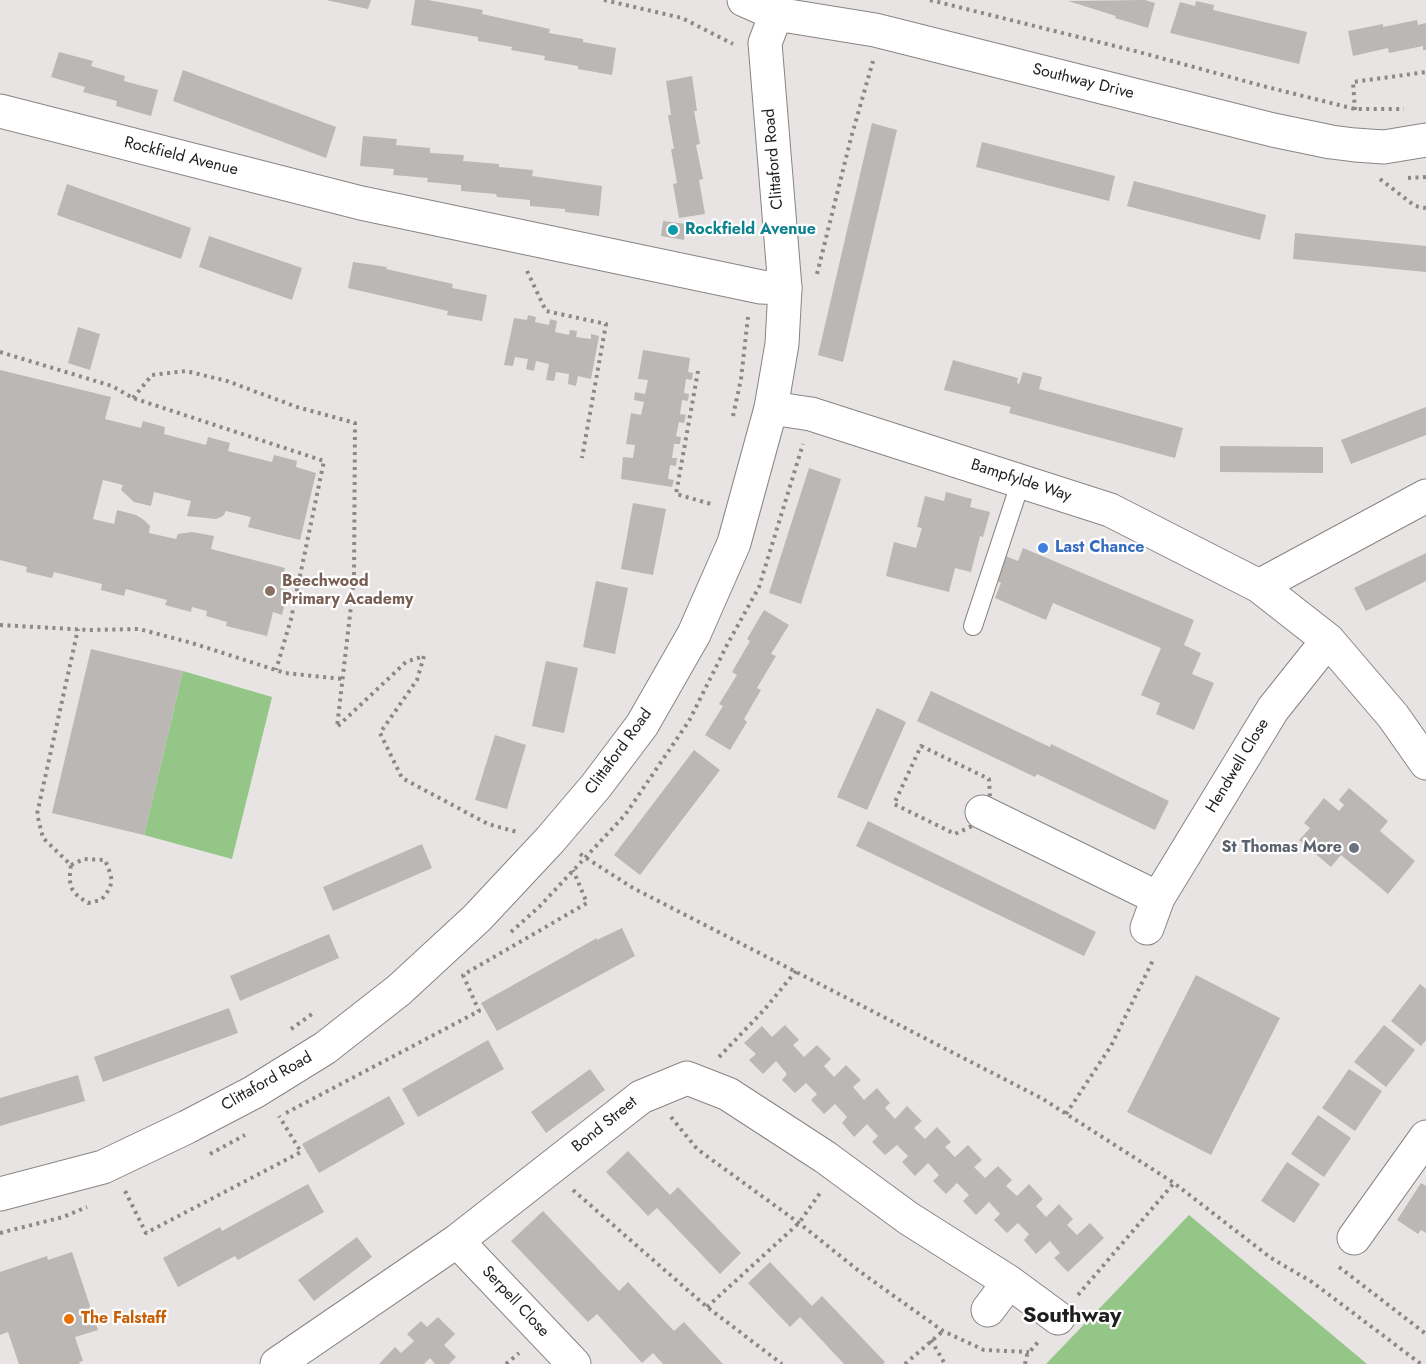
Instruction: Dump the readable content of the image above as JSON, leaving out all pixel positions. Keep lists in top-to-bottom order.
{
  "streets": {
    "street": [
      "Southway Drive",
      "Rockfield Avenue",
      "Clittaford Road",
      "Bampfylde Way",
      "Hendwell Close",
      "Bond Street",
      "Serpell Close"
    ]
  },
  "crossings": [
    ["Southway Drive", "Clittaford Road"],
    ["Rockfield Avenue", "Clittaford Road"],
    ["Clittaford Road", "Bampfylde Way"],
    ["Bampfylde Way", "Hendwell Close"],
    ["Bond Street", "Serpell Close"]
  ],
  "districts": ["Southway"],
  "places": [
    "Rockfield Avenue",
    "Last Chance",
    "Beechwood Primary Academy",
    "St Thomas More",
    "The Falstaff"
  ]
}
